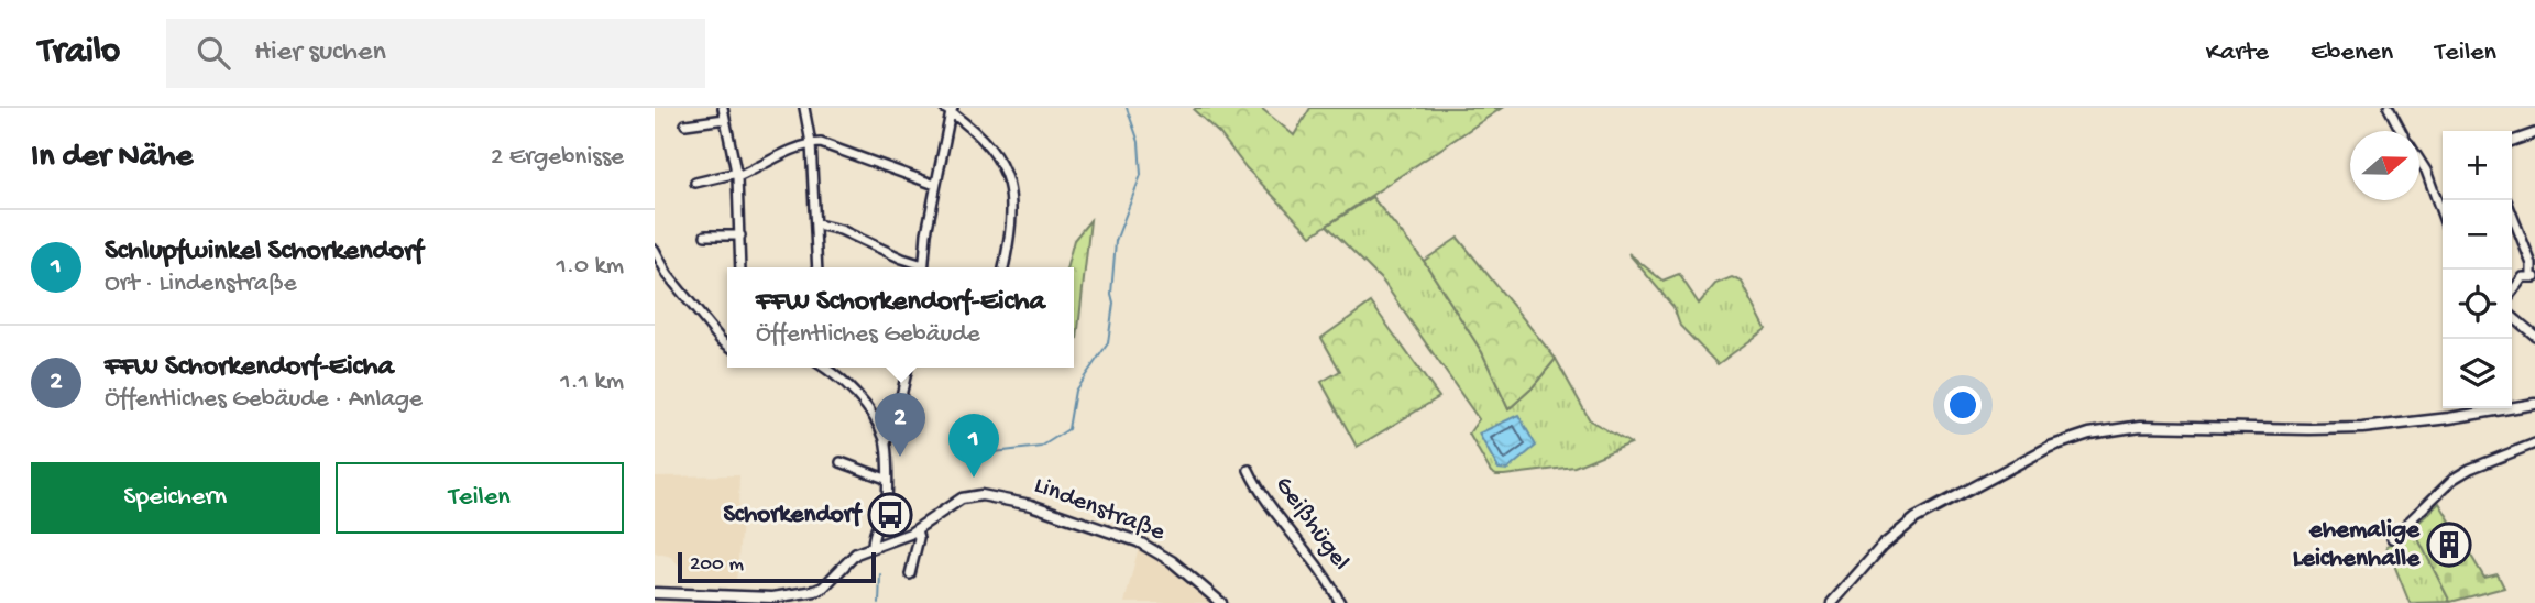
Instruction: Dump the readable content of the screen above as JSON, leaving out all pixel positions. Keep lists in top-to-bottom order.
{
  "streets": {
    "street": ["Lindenstraße", "Geißhügel"]
  },
  "places": {
    "bus stop": ["Schorkendorf"],
    "building": ["ehemalige Leichenhalle"]
  },
  "scale_bar": "200 m",
  "north": "right",
  "page": {
    "header": "Trailo",
    "search": "Hier suchen",
    "nav": ["Karte", "Ebenen", "Teilen"],
    "heading": ["In der Nähe", "2 Ergebnisse"],
    "map_buttons": ["+", "−"],
    "list": [
      {
        "mark": "1",
        "name": "Schlupfwinkel Schorkendorf",
        "note": "Ort · Lindenstraße",
        "value": "1.0 km"
      },
      {
        "mark": "2",
        "name": "FFW Schorkendorf-Eicha",
        "note": "Öffentliches Gebäude · Anlage",
        "value": "1.1 km"
      }
    ],
    "popup": ["FFW Schorkendorf-Eicha", "Öffentliches Gebäude"],
    "pins": ["2", "1"],
    "buttons": ["Speichern", "Teilen"],
    "scale": "200 m"
  }
}
